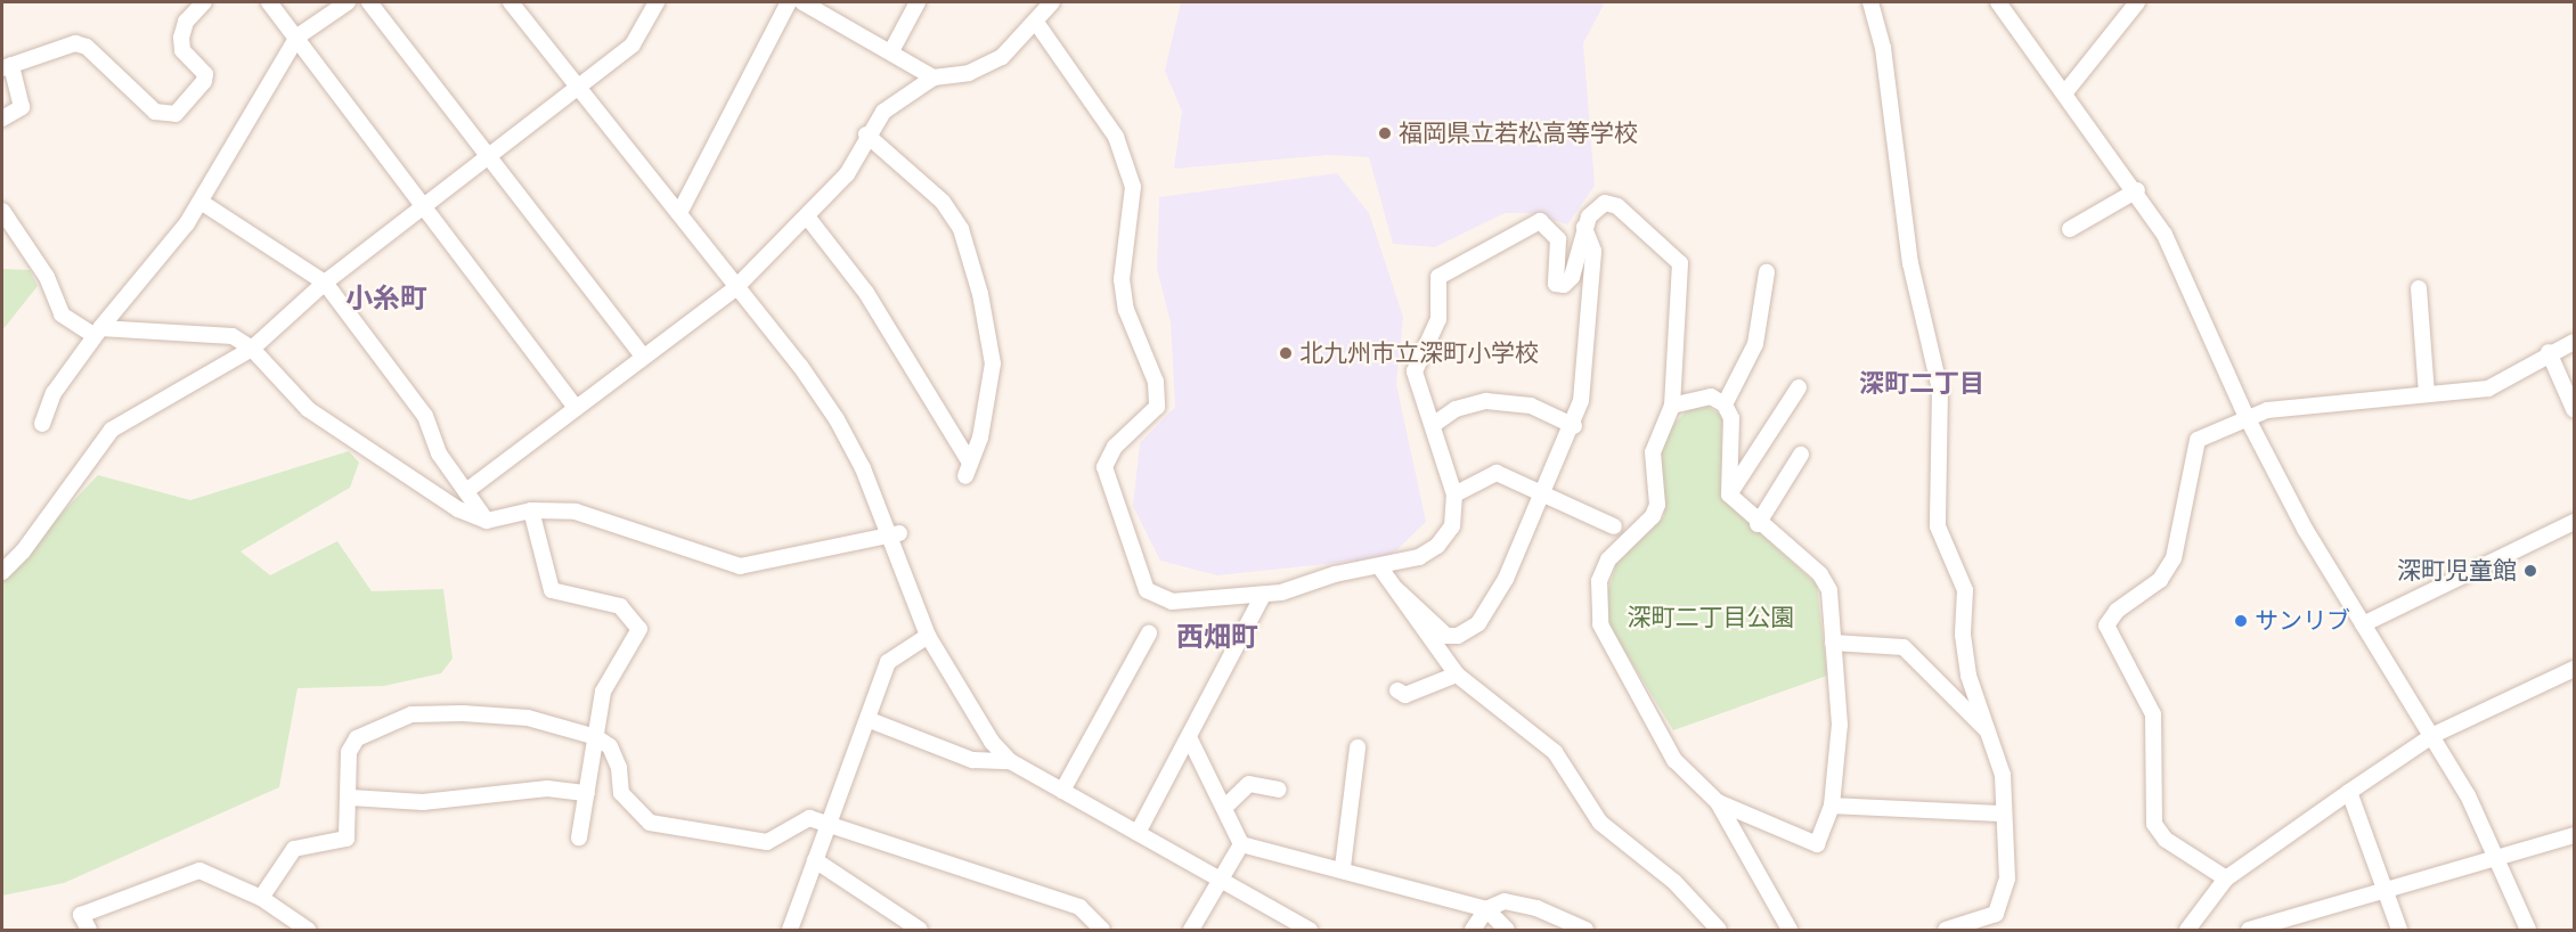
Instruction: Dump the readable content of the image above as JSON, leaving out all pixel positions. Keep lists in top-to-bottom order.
{
  "districts": ["小糸町", "深町二丁目", "西畑町"],
  "parks": ["深町二丁目公園"],
  "places": [
    "福岡県立若松高等学校",
    "北九州市立深町小学校",
    "深町児童館",
    "サンリブ"
  ]
}
